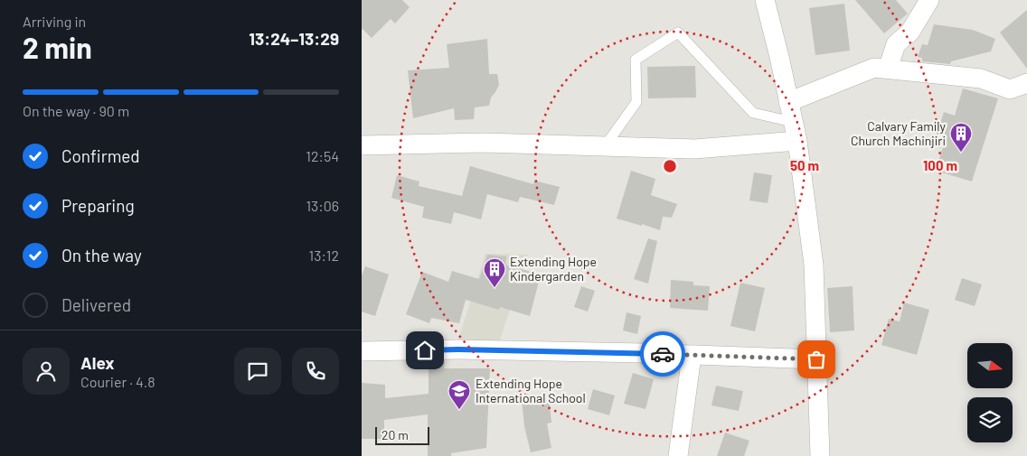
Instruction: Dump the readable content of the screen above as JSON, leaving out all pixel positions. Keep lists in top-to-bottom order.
{
  "places": {
    "building": ["Calvary Family Church Machinjiri", "Extending Hope Kindergarden"],
    "school or university": ["Extending Hope International School"]
  },
  "scale_bar": "20 m",
  "north": "right",
  "page": {
    "heading": ["2 min", "Arriving in", "13:24–13:29"],
    "panel": ["Alex", "Courier · 4.8"],
    "bar": "On the way · 90 m",
    "list": [
      ["Confirmed", "12:54"],
      ["Preparing", "13:06"],
      ["On the way", "13:12"],
      "Delivered"
    ],
    "scale": "20 m"
  },
  "rings": ["50 m", "100 m"]
}
